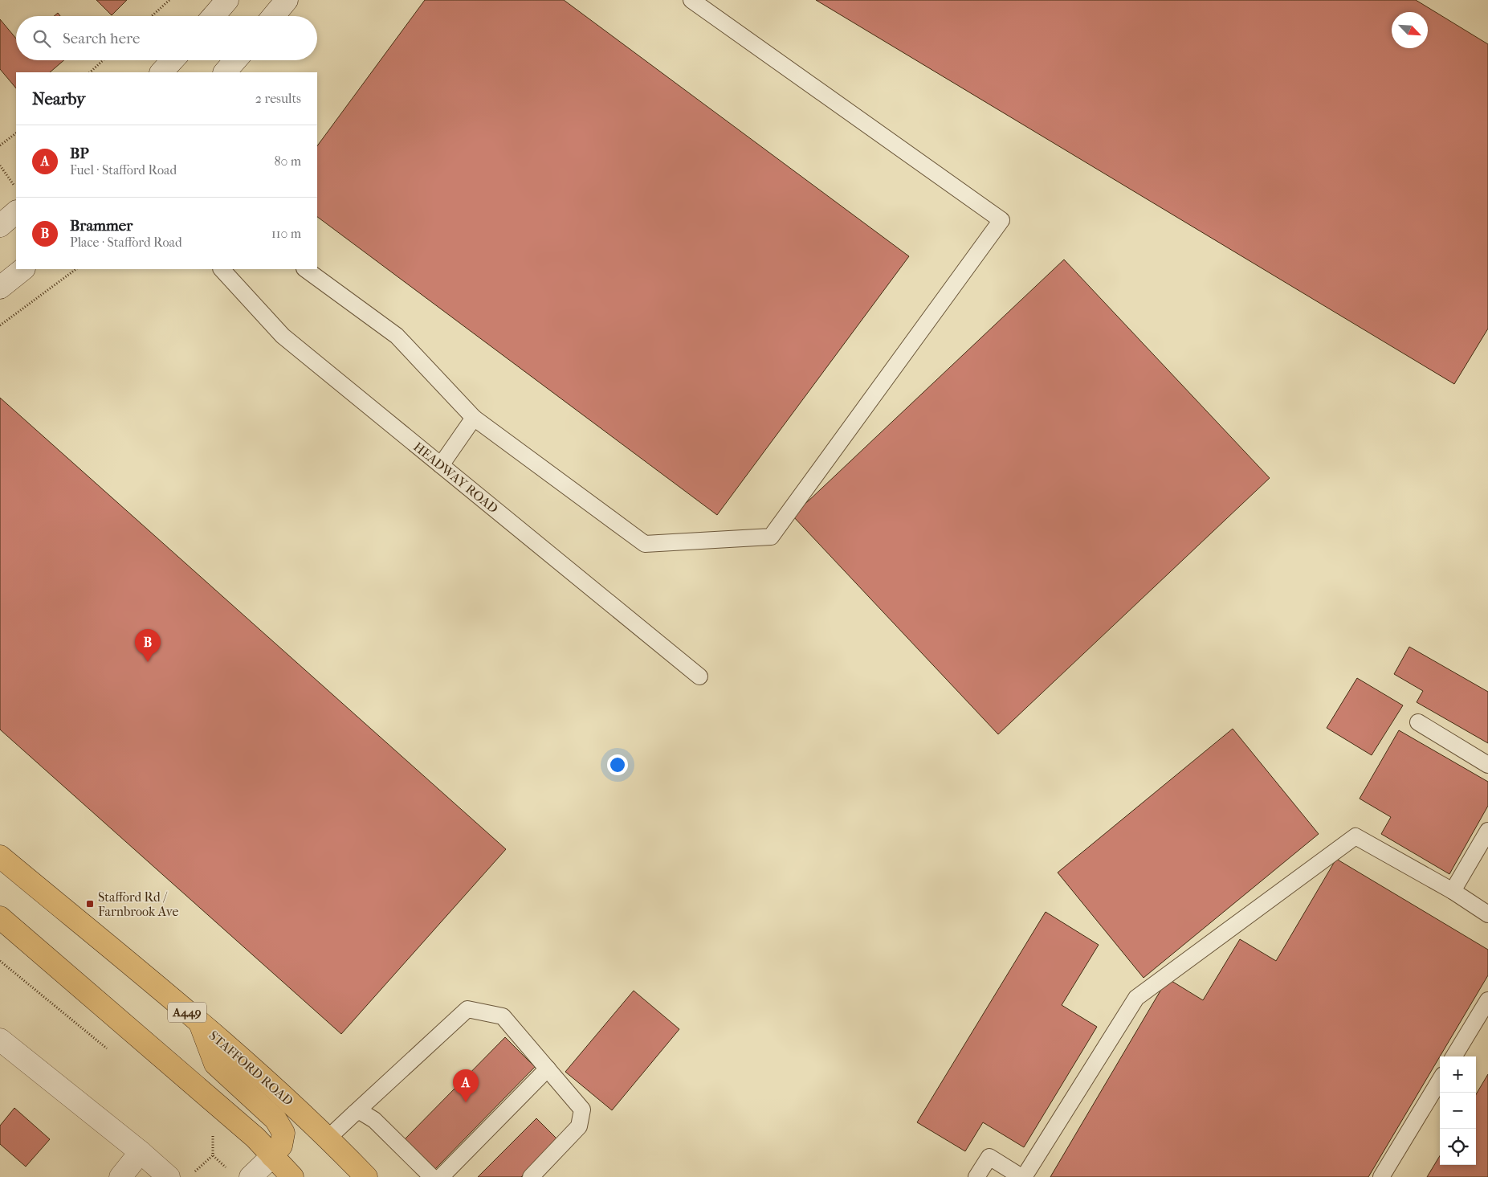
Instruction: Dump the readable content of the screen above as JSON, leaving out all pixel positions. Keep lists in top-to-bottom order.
{
  "streets": {
    "highway": ["A449", "STAFFORD ROAD"],
    "lane": ["HEADWAY ROAD"]
  },
  "places": {
    "transit": ["Stafford Rd / Farnbrook Ave"]
  },
  "north": "bottom right",
  "page": {
    "search": "Search here",
    "heading": ["Nearby", "2 results"],
    "list": [
      {
        "mark": "A",
        "name": "BP",
        "note": "Fuel · Stafford Road",
        "value": "80 m"
      },
      {
        "mark": "B",
        "name": "Brammer",
        "note": "Place · Stafford Road",
        "value": "110 m"
      }
    ],
    "pins": ["B", "A"],
    "map_buttons": ["+", "−"]
  }
}
